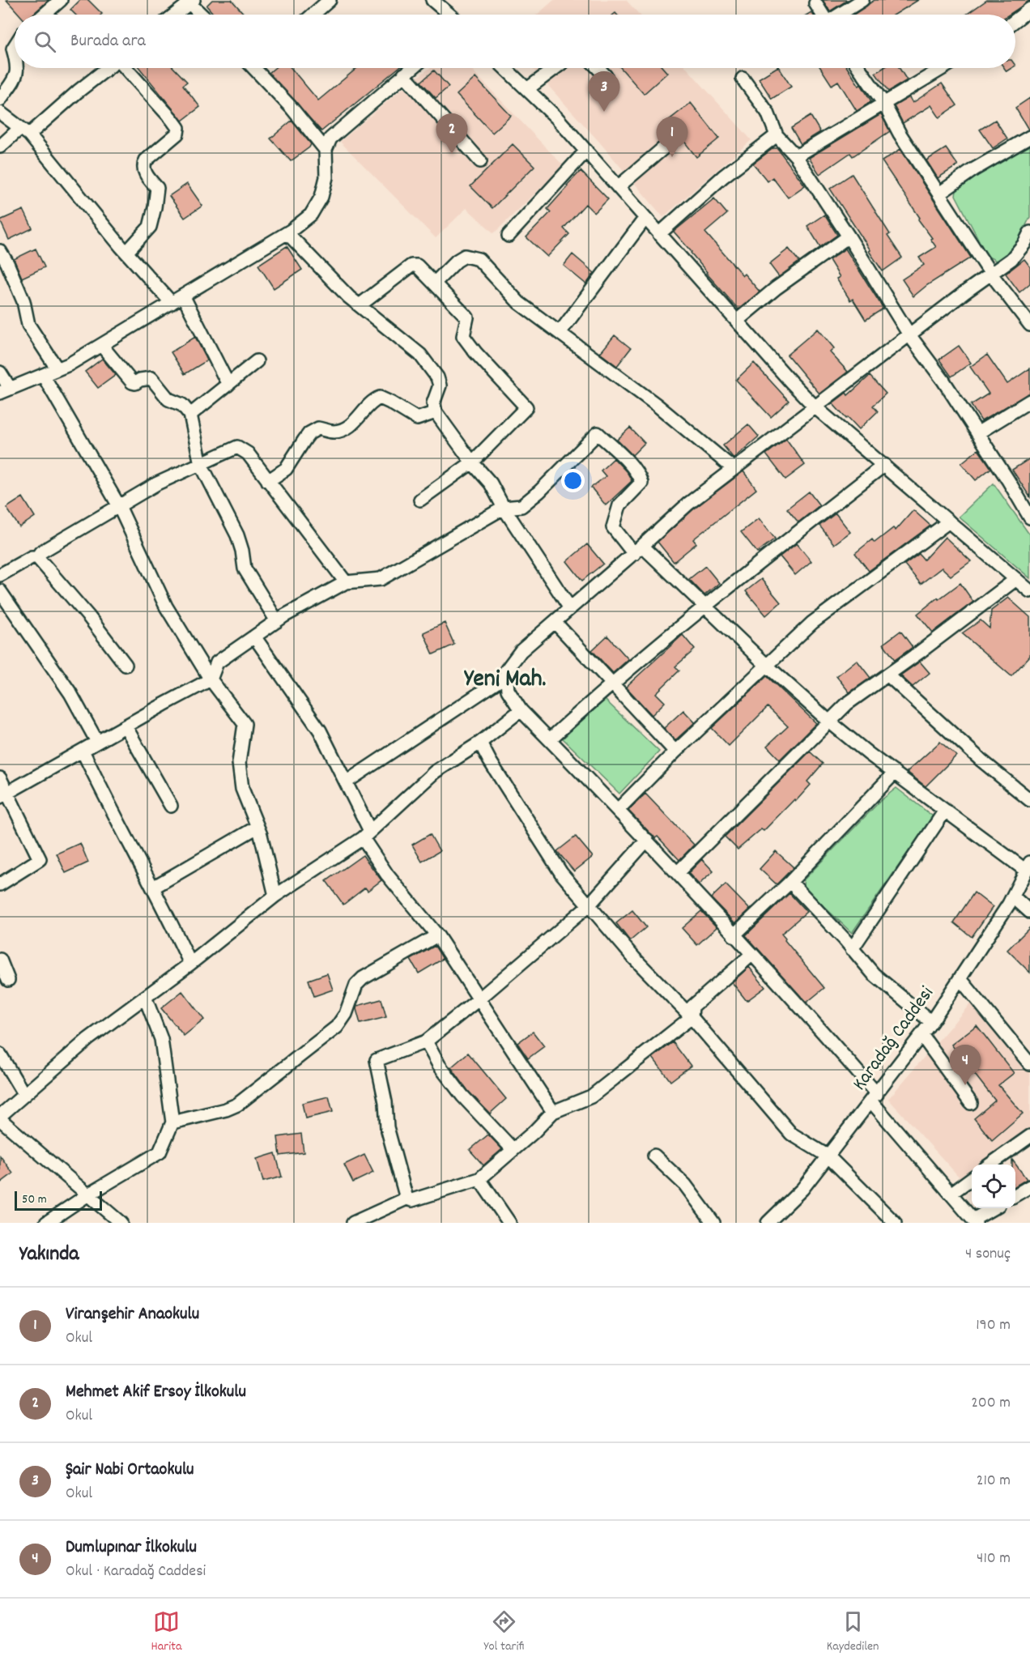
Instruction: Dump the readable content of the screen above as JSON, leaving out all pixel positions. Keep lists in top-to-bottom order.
{
  "streets": {
    "street": ["Karadağ Caddesi"]
  },
  "districts": ["Yeni Mah."],
  "scale_bar": "50 m",
  "page": {
    "search": "Burada ara",
    "pins": [
      "3",
      "2",
      "1",
      "4"
    ],
    "scale": "50 m",
    "heading": ["Yakında", "4 sonuç"],
    "list": [
      {
        "mark": "1",
        "name": "Viranşehir Anaokulu",
        "note": "Okul",
        "value": "190 m"
      },
      {
        "mark": "2",
        "name": "Mehmet Akif Ersoy İlkokulu",
        "note": "Okul",
        "value": "200 m"
      },
      {
        "mark": "3",
        "name": "Şair Nabi Ortaokulu",
        "note": "Okul",
        "value": "210 m"
      },
      {
        "mark": "4",
        "name": "Dumlupınar İlkokulu",
        "note": "Okul · Karadağ Caddesi",
        "value": "410 m"
      }
    ],
    "nav": ["Harita", "Yol tarifi", "Kaydedilen"]
  }
}
